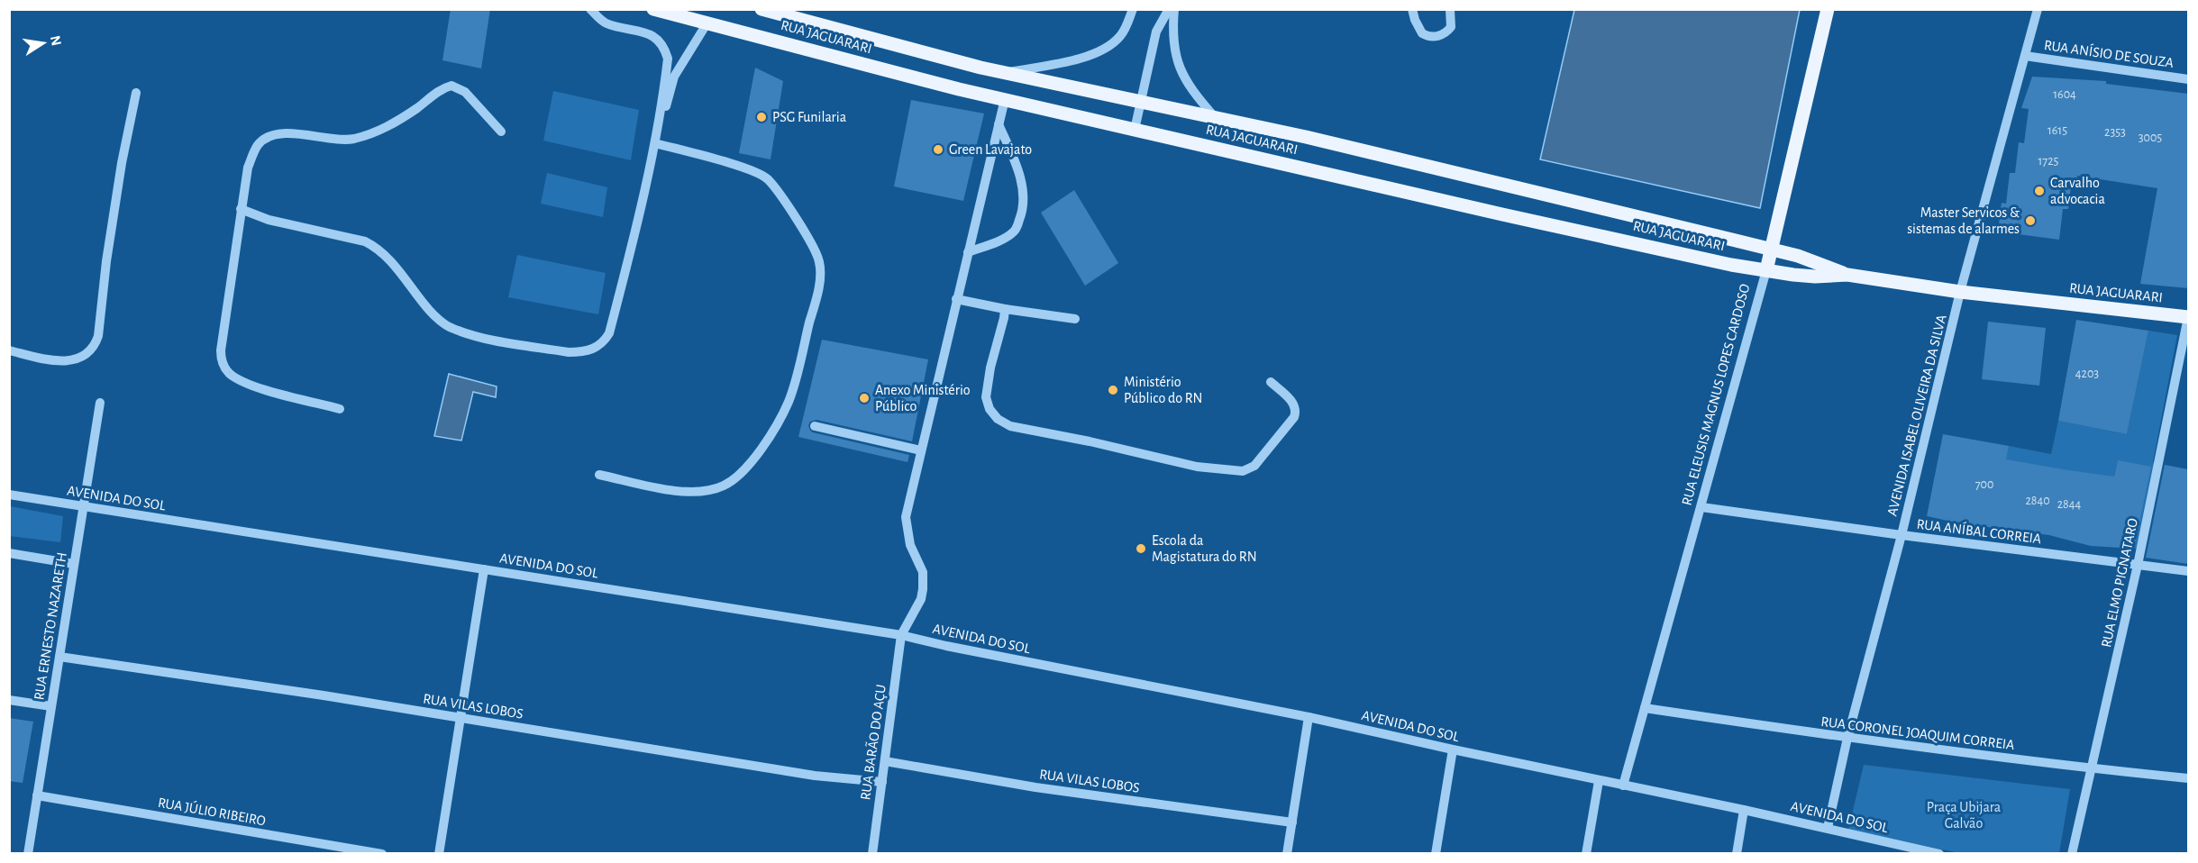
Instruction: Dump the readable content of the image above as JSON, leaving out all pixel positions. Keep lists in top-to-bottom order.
{
  "streets": {
    "main road": ["RUA JAGUARARI", "RUA ELEUSIS MAGNUS LOPES CARDOSO"],
    "street": [
      "RUA ANÍSIO DE SOUZA",
      "AVENIDA ISABEL OLIVEIRA DA SILVA",
      "AVENIDA DO SOL",
      "RUA ANÍBAL CORREIA",
      "RUA ELMO PIGNATARO",
      "RUA ERNESTO NAZARETH",
      "RUA VILAS LOBOS",
      "RUA CORONEL JOAQUIM CORREIA",
      "RUA BARÃO DO AÇU",
      "RUA JÚLIO RIBEIRO"
    ]
  },
  "crossings": [
    ["RUA JAGUARARI", "RUA ELEUSIS MAGNUS LOPES CARDOSO"],
    ["RUA JAGUARARI", "AVENIDA ISABEL OLIVEIRA DA SILVA"],
    ["RUA JAGUARARI", "RUA ELMO PIGNATARO"],
    ["RUA ANÍSIO DE SOUZA", "AVENIDA ISABEL OLIVEIRA DA SILVA"],
    ["RUA ELEUSIS MAGNUS LOPES CARDOSO", "AVENIDA DO SOL"],
    ["RUA ELEUSIS MAGNUS LOPES CARDOSO", "RUA ANÍBAL CORREIA"],
    ["RUA ELEUSIS MAGNUS LOPES CARDOSO", "RUA CORONEL JOAQUIM CORREIA"],
    ["AVENIDA ISABEL OLIVEIRA DA SILVA", "AVENIDA DO SOL"],
    ["AVENIDA ISABEL OLIVEIRA DA SILVA", "RUA ANÍBAL CORREIA"],
    ["AVENIDA ISABEL OLIVEIRA DA SILVA", "RUA CORONEL JOAQUIM CORREIA"],
    ["AVENIDA DO SOL", "RUA ERNESTO NAZARETH"],
    ["AVENIDA DO SOL", "RUA BARÃO DO AÇU"],
    ["RUA ANÍBAL CORREIA", "RUA ELMO PIGNATARO"],
    ["RUA ELMO PIGNATARO", "RUA CORONEL JOAQUIM CORREIA"],
    ["RUA ERNESTO NAZARETH", "RUA VILAS LOBOS"],
    ["RUA ERNESTO NAZARETH", "RUA JÚLIO RIBEIRO"],
    ["RUA VILAS LOBOS", "RUA BARÃO DO AÇU"]
  ],
  "parks": ["Praça Ubijara Galvão"],
  "places": [
    "PSG Funilaria",
    "Green Lavajato",
    "Carvalho advocacia",
    "Master Servicos & sistemas de alarmes",
    "Ministério Público do RN",
    "Anexo Ministério Público",
    "Escola da Magistatura do RN"
  ],
  "house_numbers": [
    "1604",
    "1615",
    "2353",
    "3005",
    "1725",
    "4203",
    "700",
    "2840",
    "2844"
  ],
  "north": "right"
}
